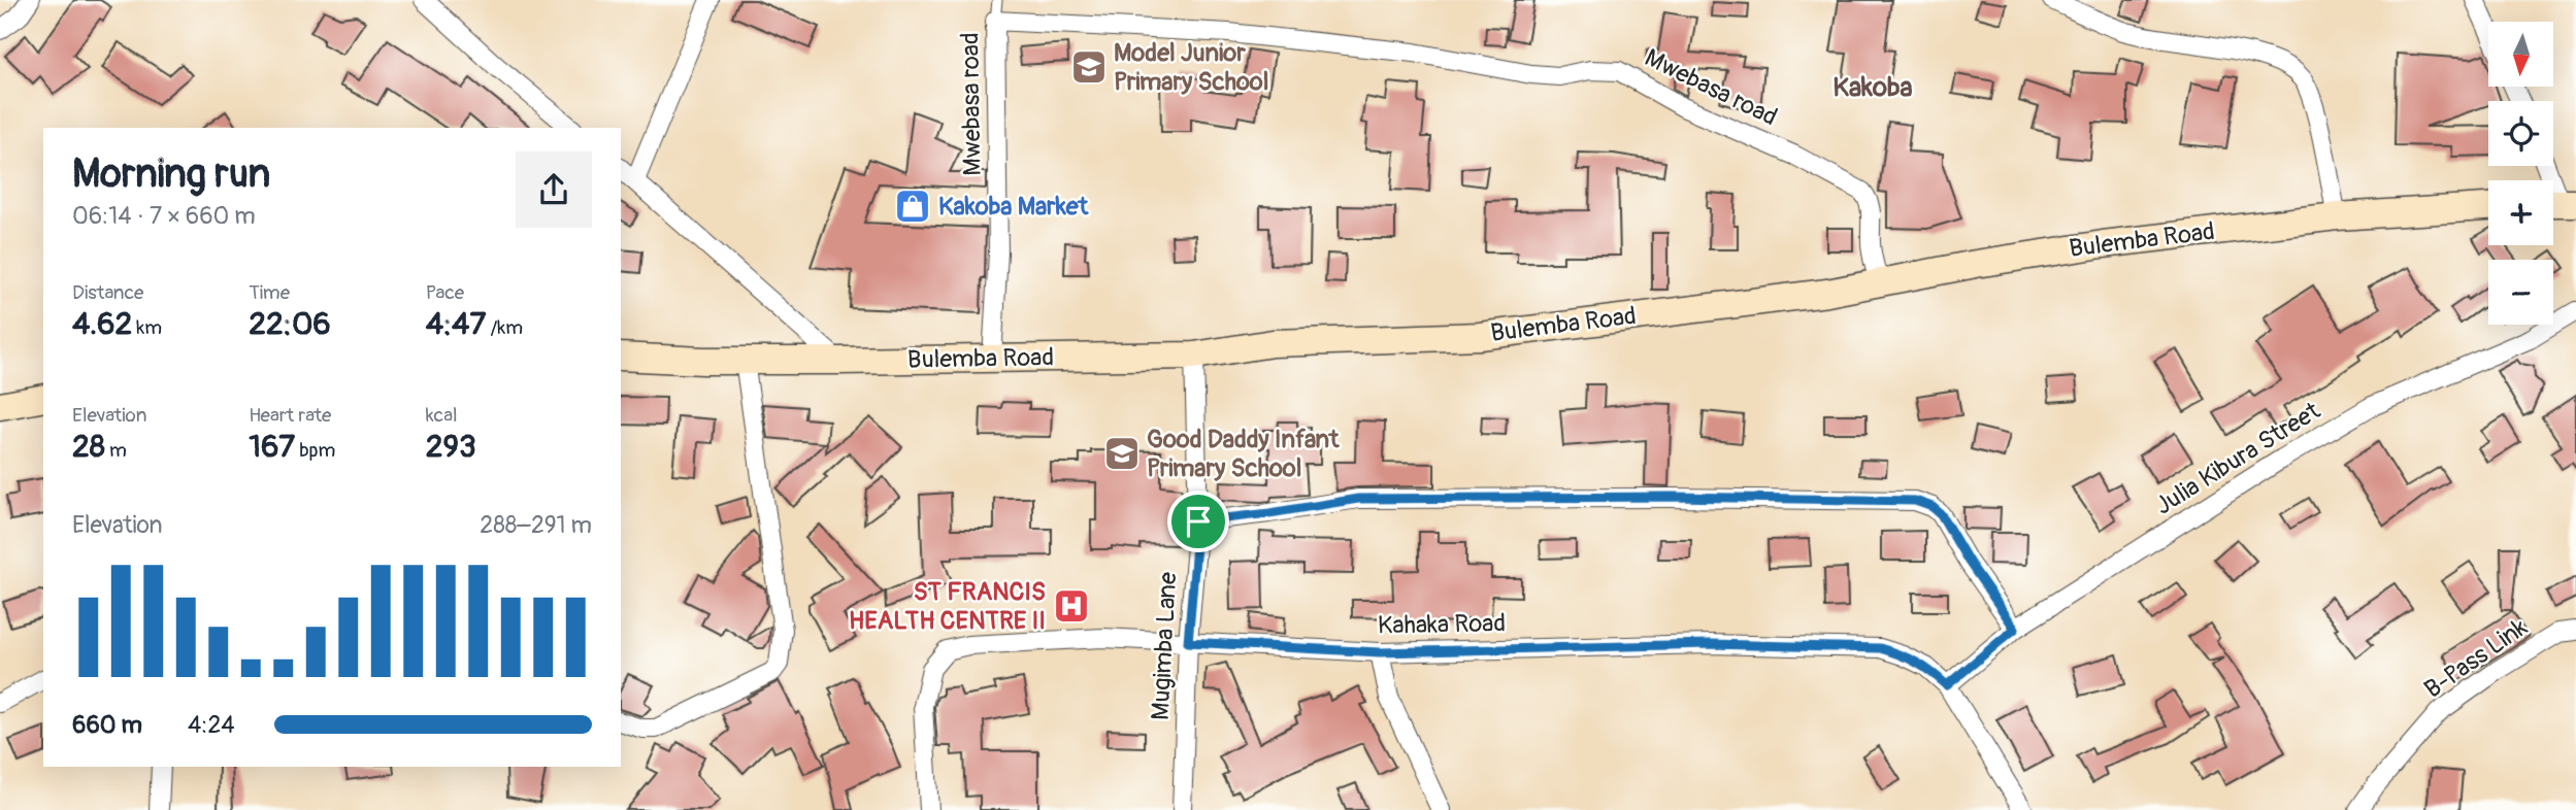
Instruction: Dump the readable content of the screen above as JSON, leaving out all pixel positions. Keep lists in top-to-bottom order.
{
  "streets": {
    "main road": ["Bulemba Road"],
    "street": [
      "Mwebasa road",
      "Julia Kibura Street",
      "Kahaka Road",
      "Mugimba Lane",
      "B-Pass Link"
    ]
  },
  "crossings": [
    ["Mwebasa road", "Bulemba Road"],
    ["Bulemba Road", "Mugimba Lane"],
    ["Julia Kibura Street", "Kahaka Road"],
    ["Kahaka Road", "Mugimba Lane"]
  ],
  "districts": ["Kakoba"],
  "places": {
    "school or university": ["Model Junior Primary School", "Good Daddy Infant Primary School"],
    "shop": ["Kakoba Market"],
    "hospital": ["ST FRANCIS HEALTH CENTRE II"]
  },
  "north": "bottom",
  "page": {
    "map_buttons": ["+", "−"],
    "heading": ["Morning run", "06:14 · 7 × 660 m"],
    "stats": [
      ["Distance", "4.62 km"],
      ["Time", "22:06"],
      ["Pace", "4:47 /km"],
      ["Elevation", "28 m"],
      ["Heart rate", "167 bpm"],
      ["kcal", "293"]
    ],
    "chart": ["Elevation", "288–291 m"],
    "list": [
      {
        "name": "660 m",
        "note": "4:24"
      }
    ]
  }
}
